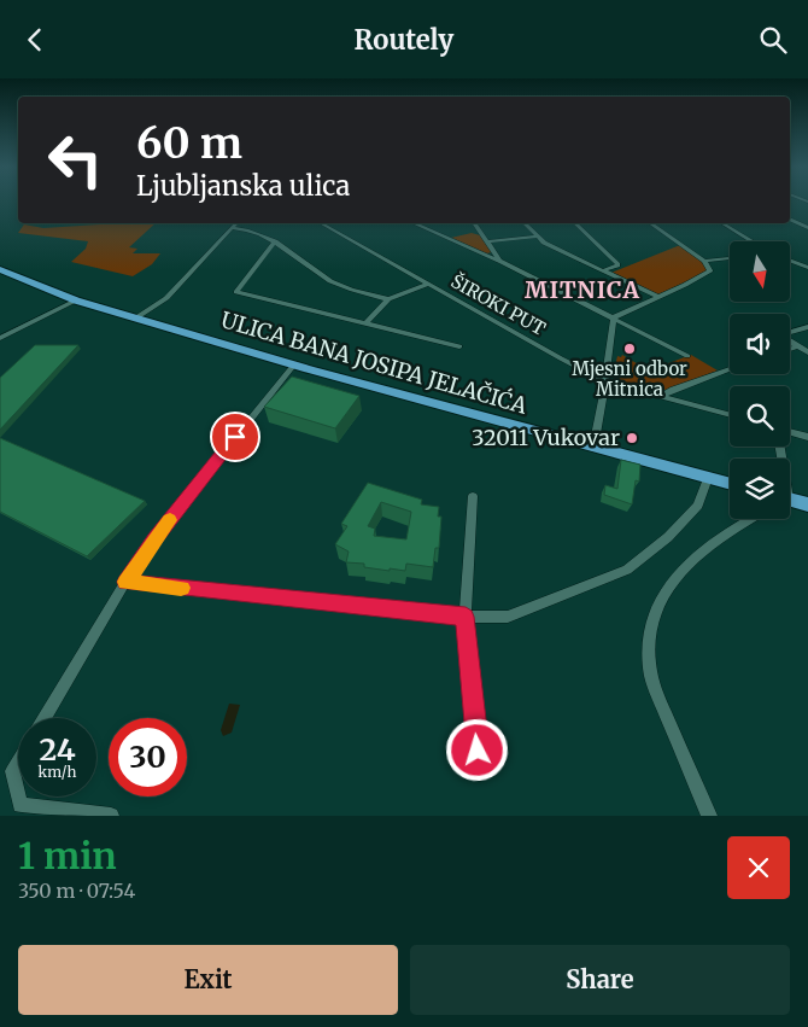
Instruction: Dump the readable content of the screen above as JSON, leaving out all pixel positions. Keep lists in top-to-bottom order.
{
  "streets": {
    "main road": ["ULICA BANA JOSIPA JELAČIĆA"],
    "street": ["ŠIROKI PUT"]
  },
  "districts": ["MITNICA"],
  "places": ["Mjesni odbor Mitnica", "32011 Vukovar"],
  "north": "bottom",
  "page": {
    "header": "Routely",
    "turn": ["60 m", "Ljubljanska ulica"],
    "speed": "24 km/h",
    "limit": "30",
    "heading": ["1 min", "350 m · 07:54"],
    "buttons": ["Exit", "Share"]
  }
}
